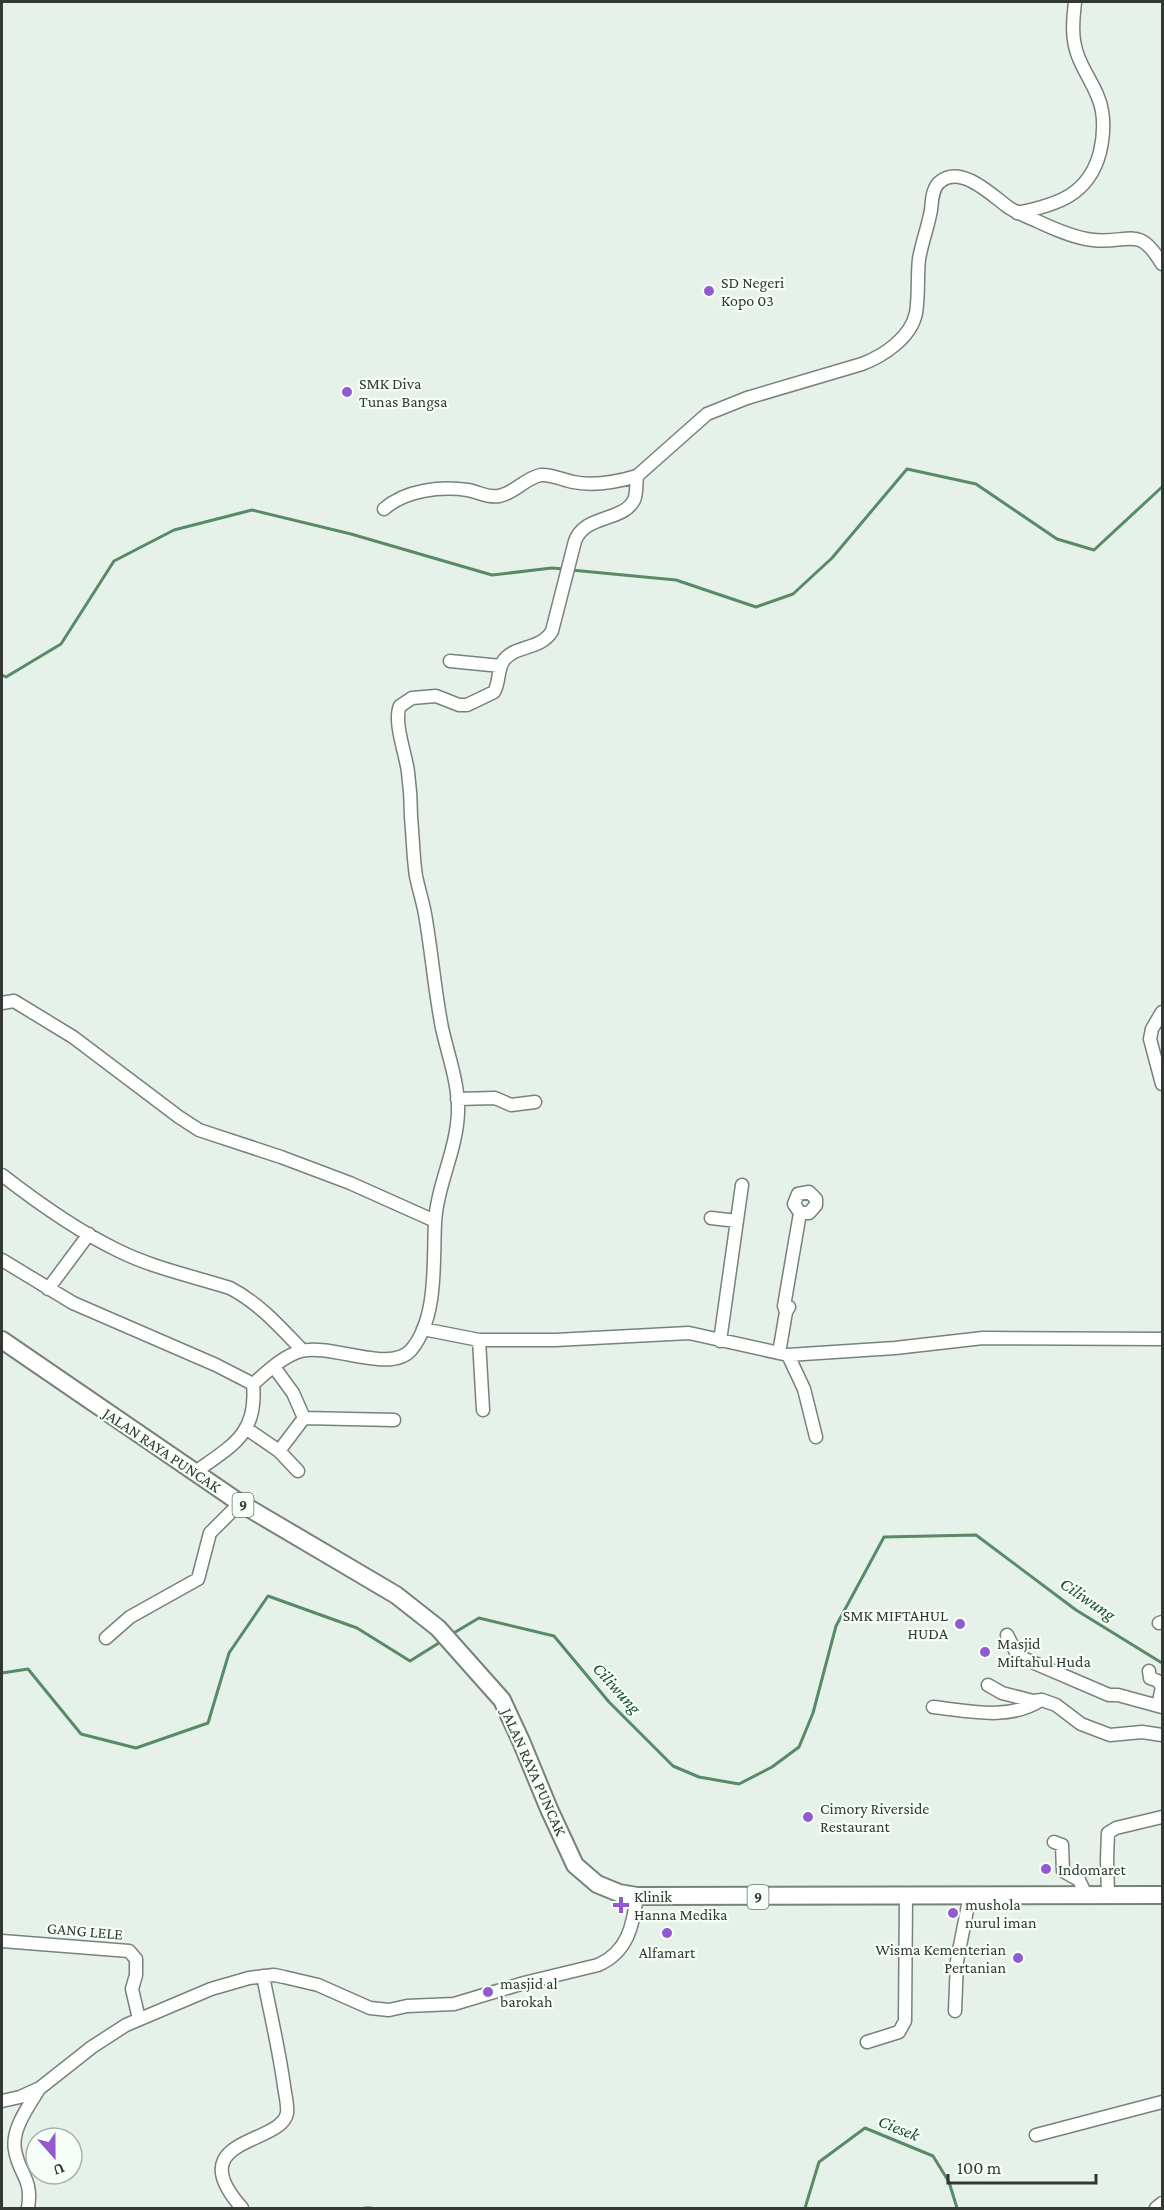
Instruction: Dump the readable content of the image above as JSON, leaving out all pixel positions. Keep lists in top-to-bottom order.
{
  "streets": {
    "highway": ["JALAN RAYA PUNCAK", "9"],
    "street": ["GANG LELE"]
  },
  "water": ["Ciliwung", "Ciesek"],
  "places": {
    "other": [
      "SD Negeri Kopo 03",
      "SMK Diva Tunas Bangsa",
      "SMK MIFTAHUL HUDA",
      "Masjid Miftahul Huda",
      "Cimory Riverside Restaurant",
      "Indomaret",
      "mushola nurul iman",
      "Alfamart",
      "Wisma Kementerian Pertanian",
      "masjid al barokah"
    ],
    "health": ["Klinik Hanna Medika"]
  },
  "scale_bar": "100 m",
  "north": "bottom"
}
